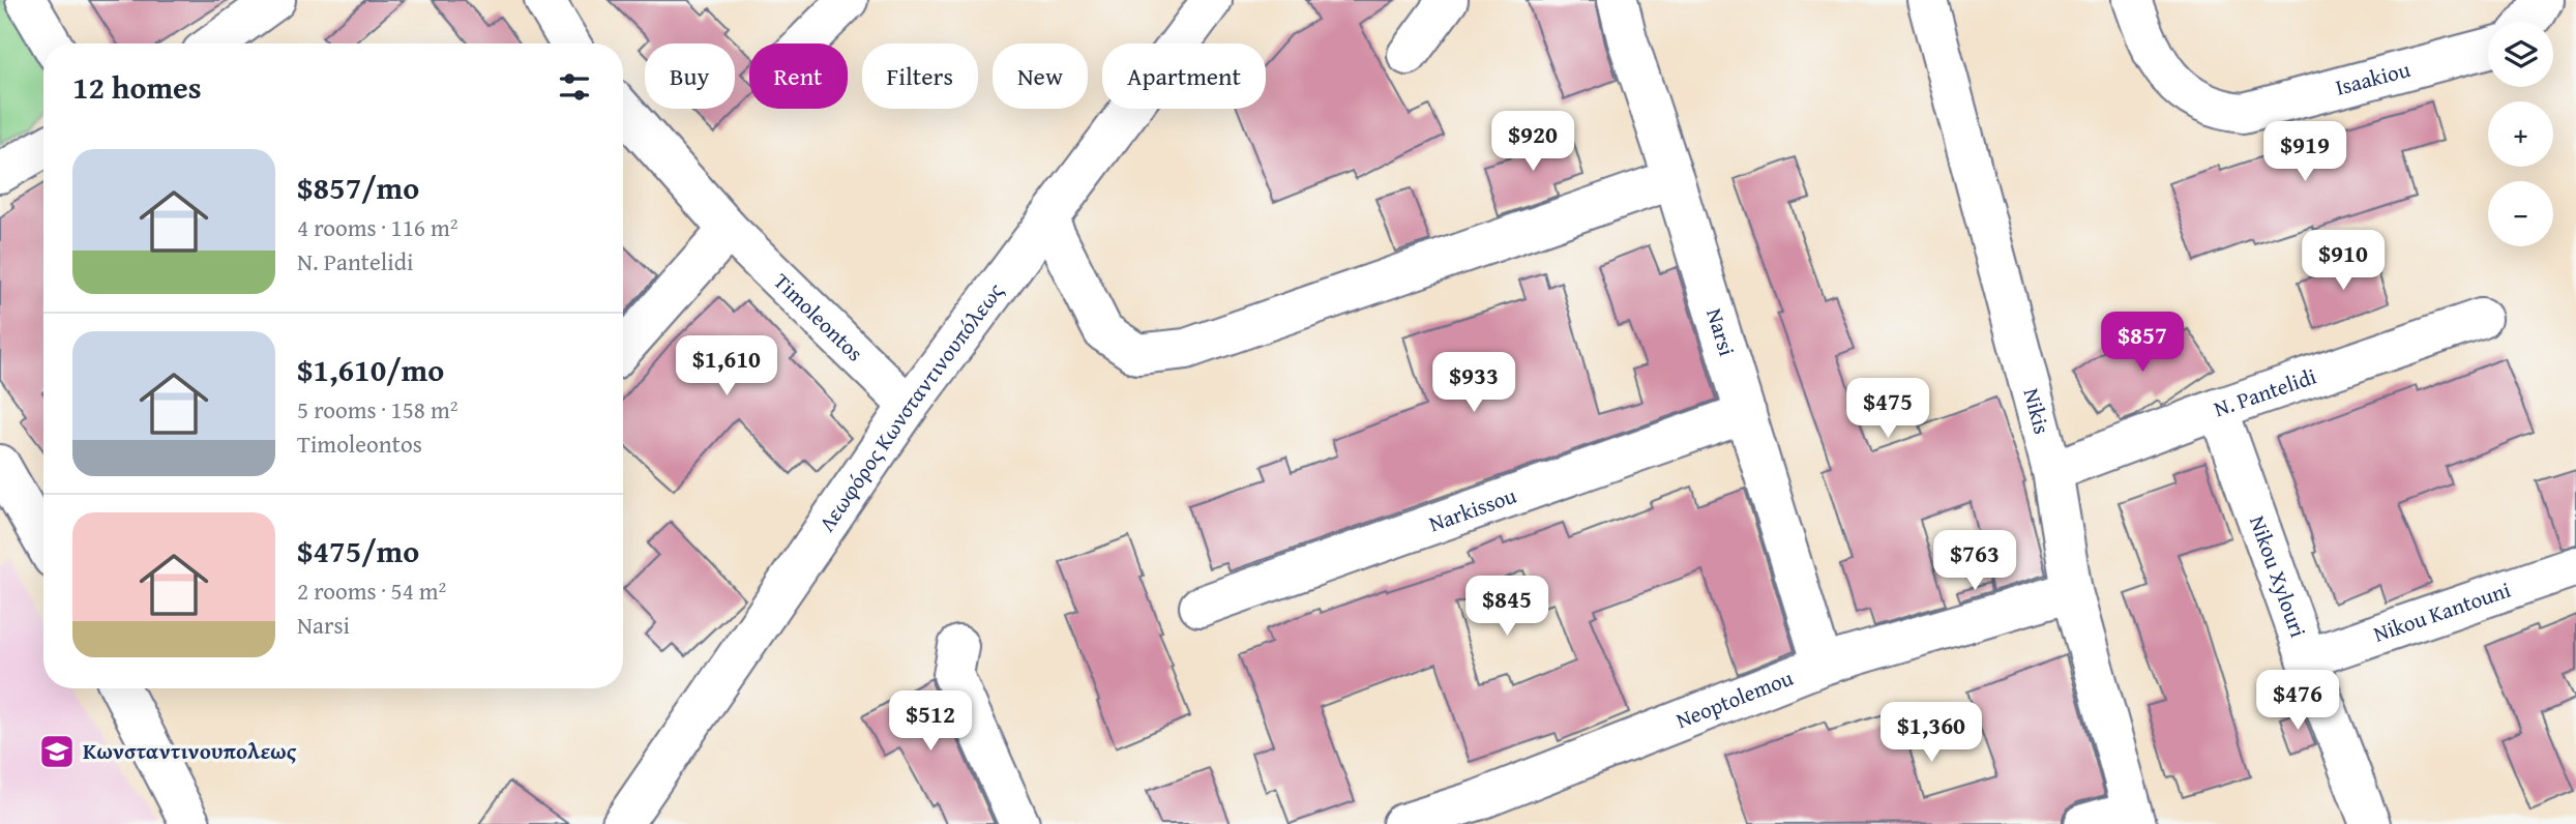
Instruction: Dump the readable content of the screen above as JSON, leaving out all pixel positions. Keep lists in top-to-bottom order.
{
  "streets": {
    "street": [
      "Isaakiou",
      "Timoleontos",
      "Narsi",
      "N. Pantelidi",
      "Λεωφόρος Κωνσταντινουπόλεως",
      "Nikis",
      "Narkissou",
      "Nikou Xylouri",
      "Nikou Kantouni",
      "Neoptolemou"
    ]
  },
  "crossings": [
    ["Timoleontos", "Λεωφόρος Κωνσταντινουπόλεως"],
    ["Narsi", "Narkissou"],
    ["Narsi", "Neoptolemou"],
    ["N. Pantelidi", "Nikis"],
    ["N. Pantelidi", "Nikou Xylouri"],
    ["Nikis", "Neoptolemou"],
    ["Nikou Xylouri", "Nikou Kantouni"]
  ],
  "places": {
    "school or university": ["Κωνσταντινουπολεως"]
  },
  "page": {
    "map_buttons": ["+", "−"],
    "chip": [
      "Buy",
      "Rent",
      "Filters",
      "New",
      "Apartment"
    ],
    "heading": "12 homes",
    "price": [
      "$920",
      "$919",
      "$910",
      "$857",
      "$1,610",
      "$933",
      "$475",
      "$763",
      "$845",
      "$476",
      "$512",
      "$1,360"
    ],
    "list": [
      {
        "name": "$857/mo",
        "note": "4 rooms · 116 m² · N. Pantelidi"
      },
      {
        "name": "$1,610/mo",
        "note": "5 rooms · 158 m² · Timoleontos"
      },
      {
        "name": "$475/mo",
        "note": "2 rooms · 54 m² · Narsi"
      }
    ]
  }
}
